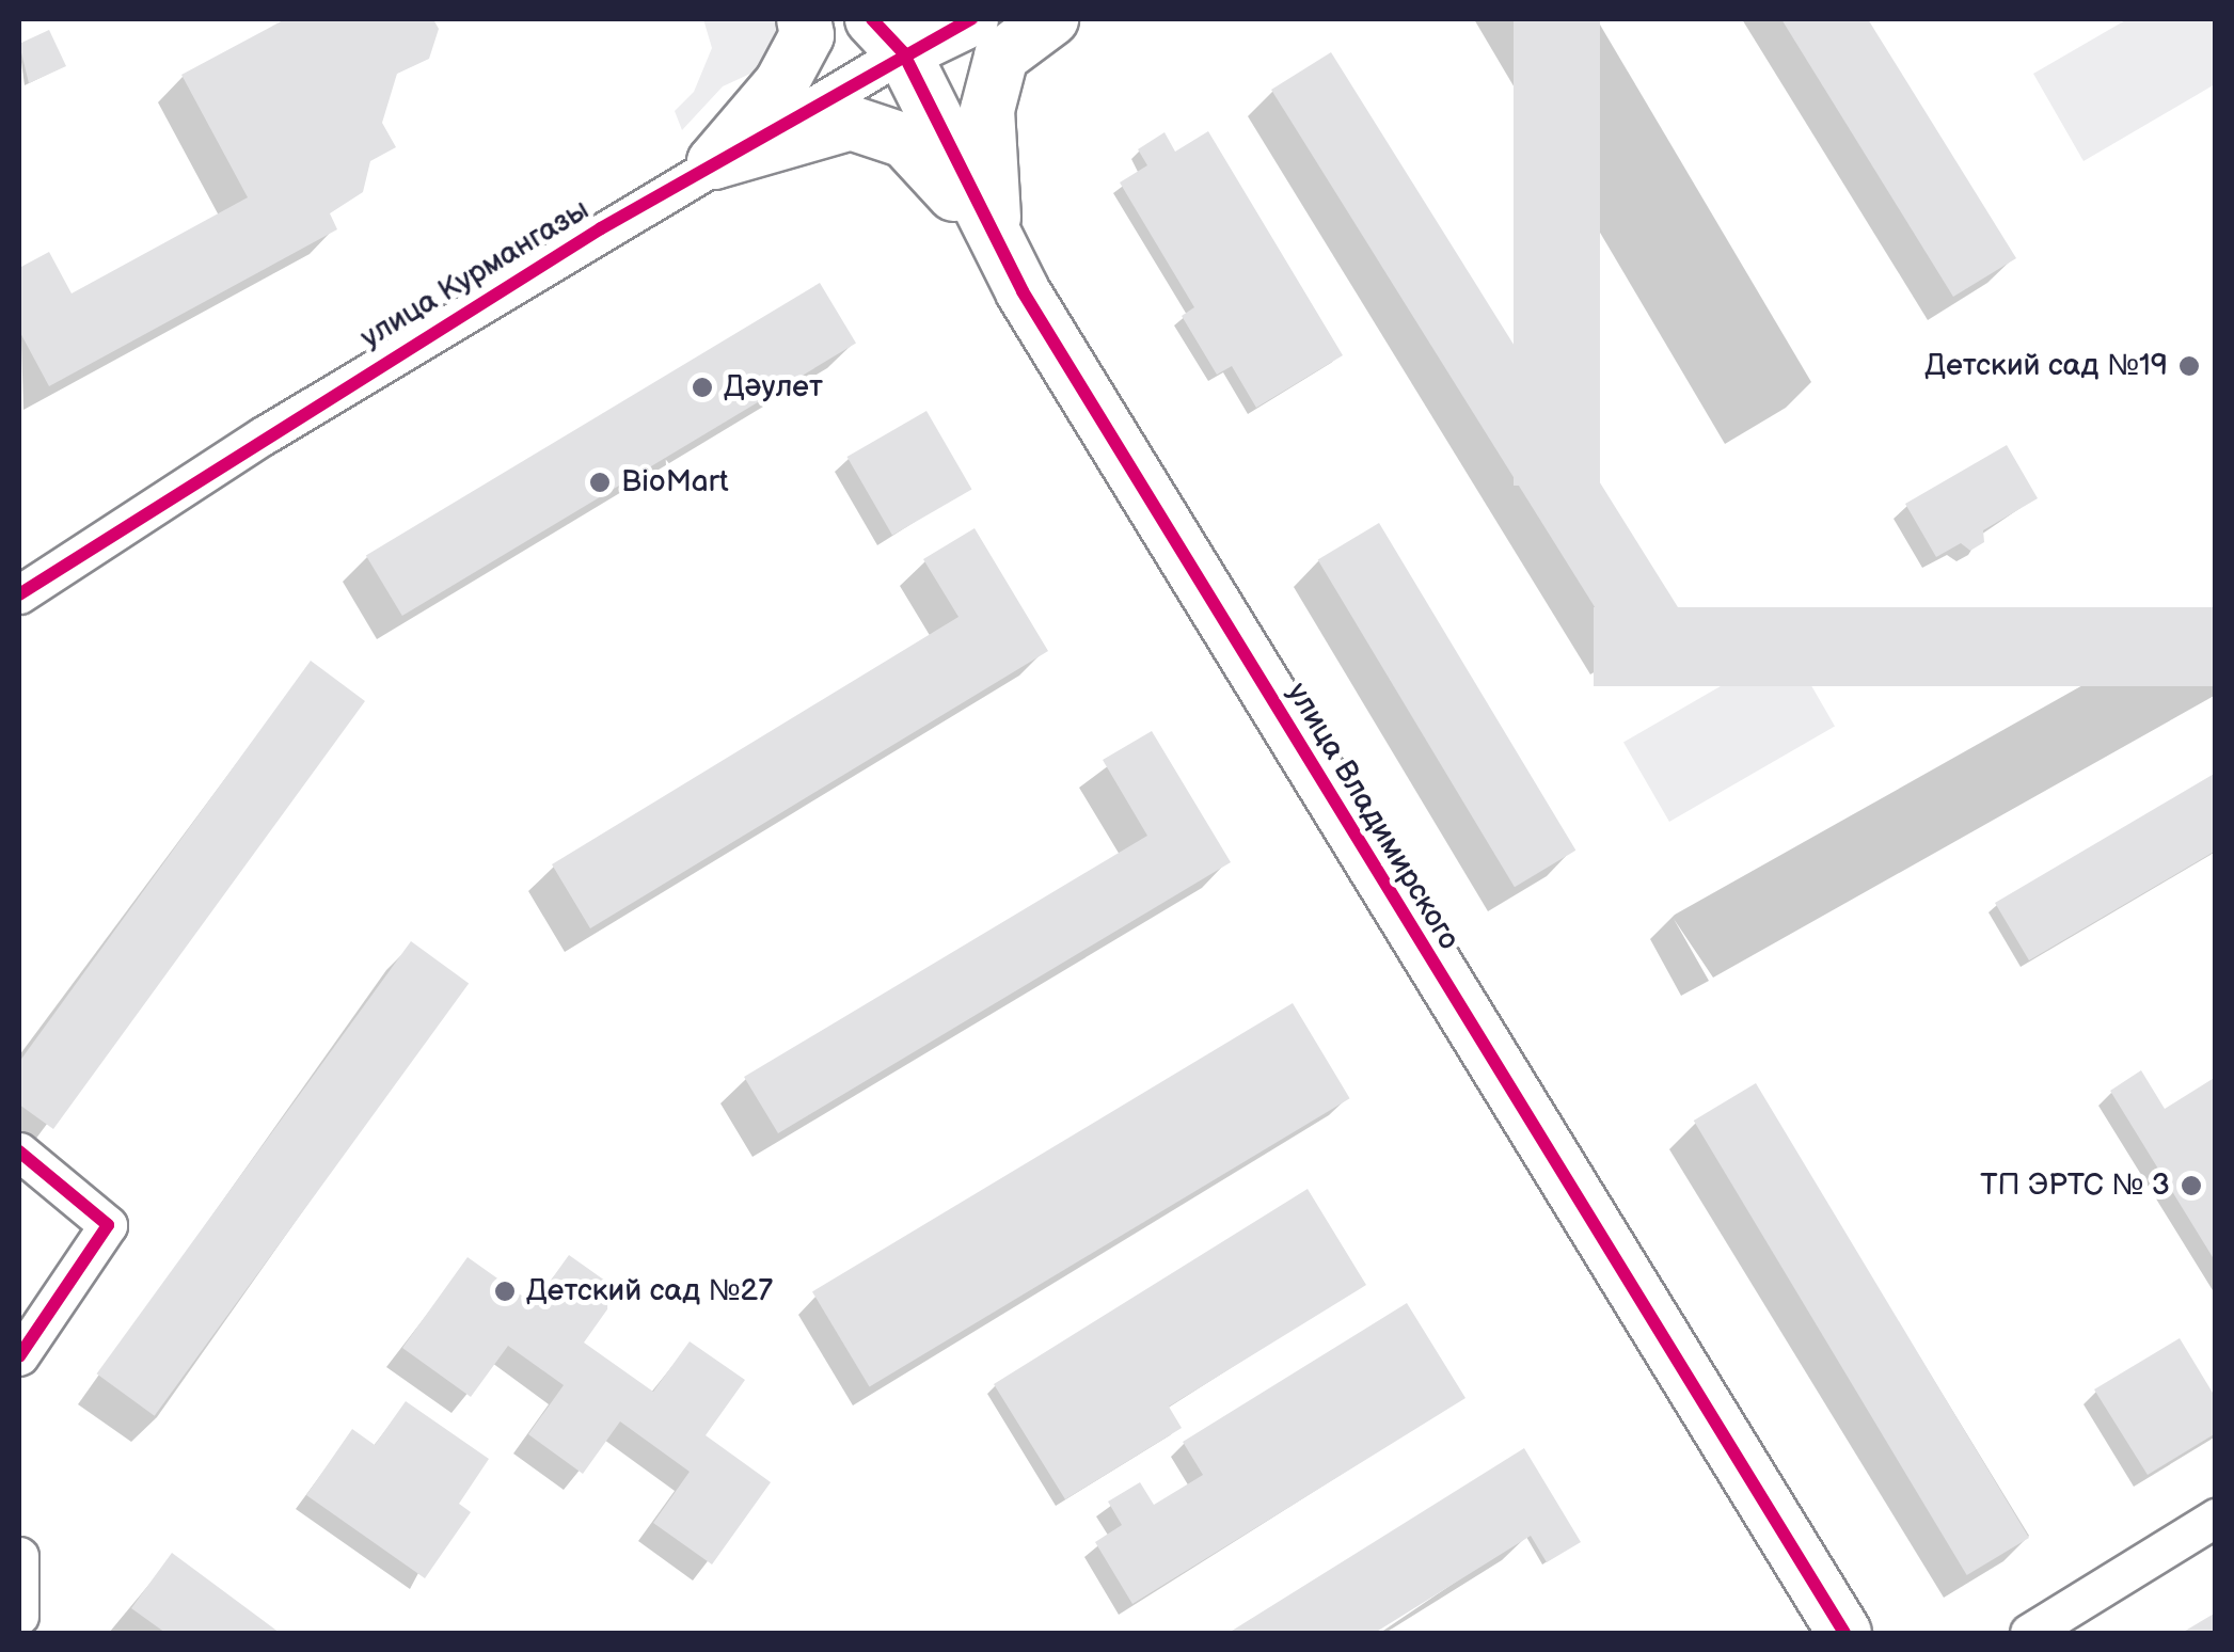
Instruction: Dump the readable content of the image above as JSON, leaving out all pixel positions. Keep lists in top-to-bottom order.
{
  "streets": {
    "street": ["улица Курмангазы", "улица Владимирского"]
  },
  "crossings": [
    ["улица Курмангазы", "улица Владимирского"]
  ],
  "places": [
    "Детский сад №19",
    "Дәулет",
    "BioMart",
    "ТП ЭРТС № 3",
    "Детский сад №27"
  ]
}
